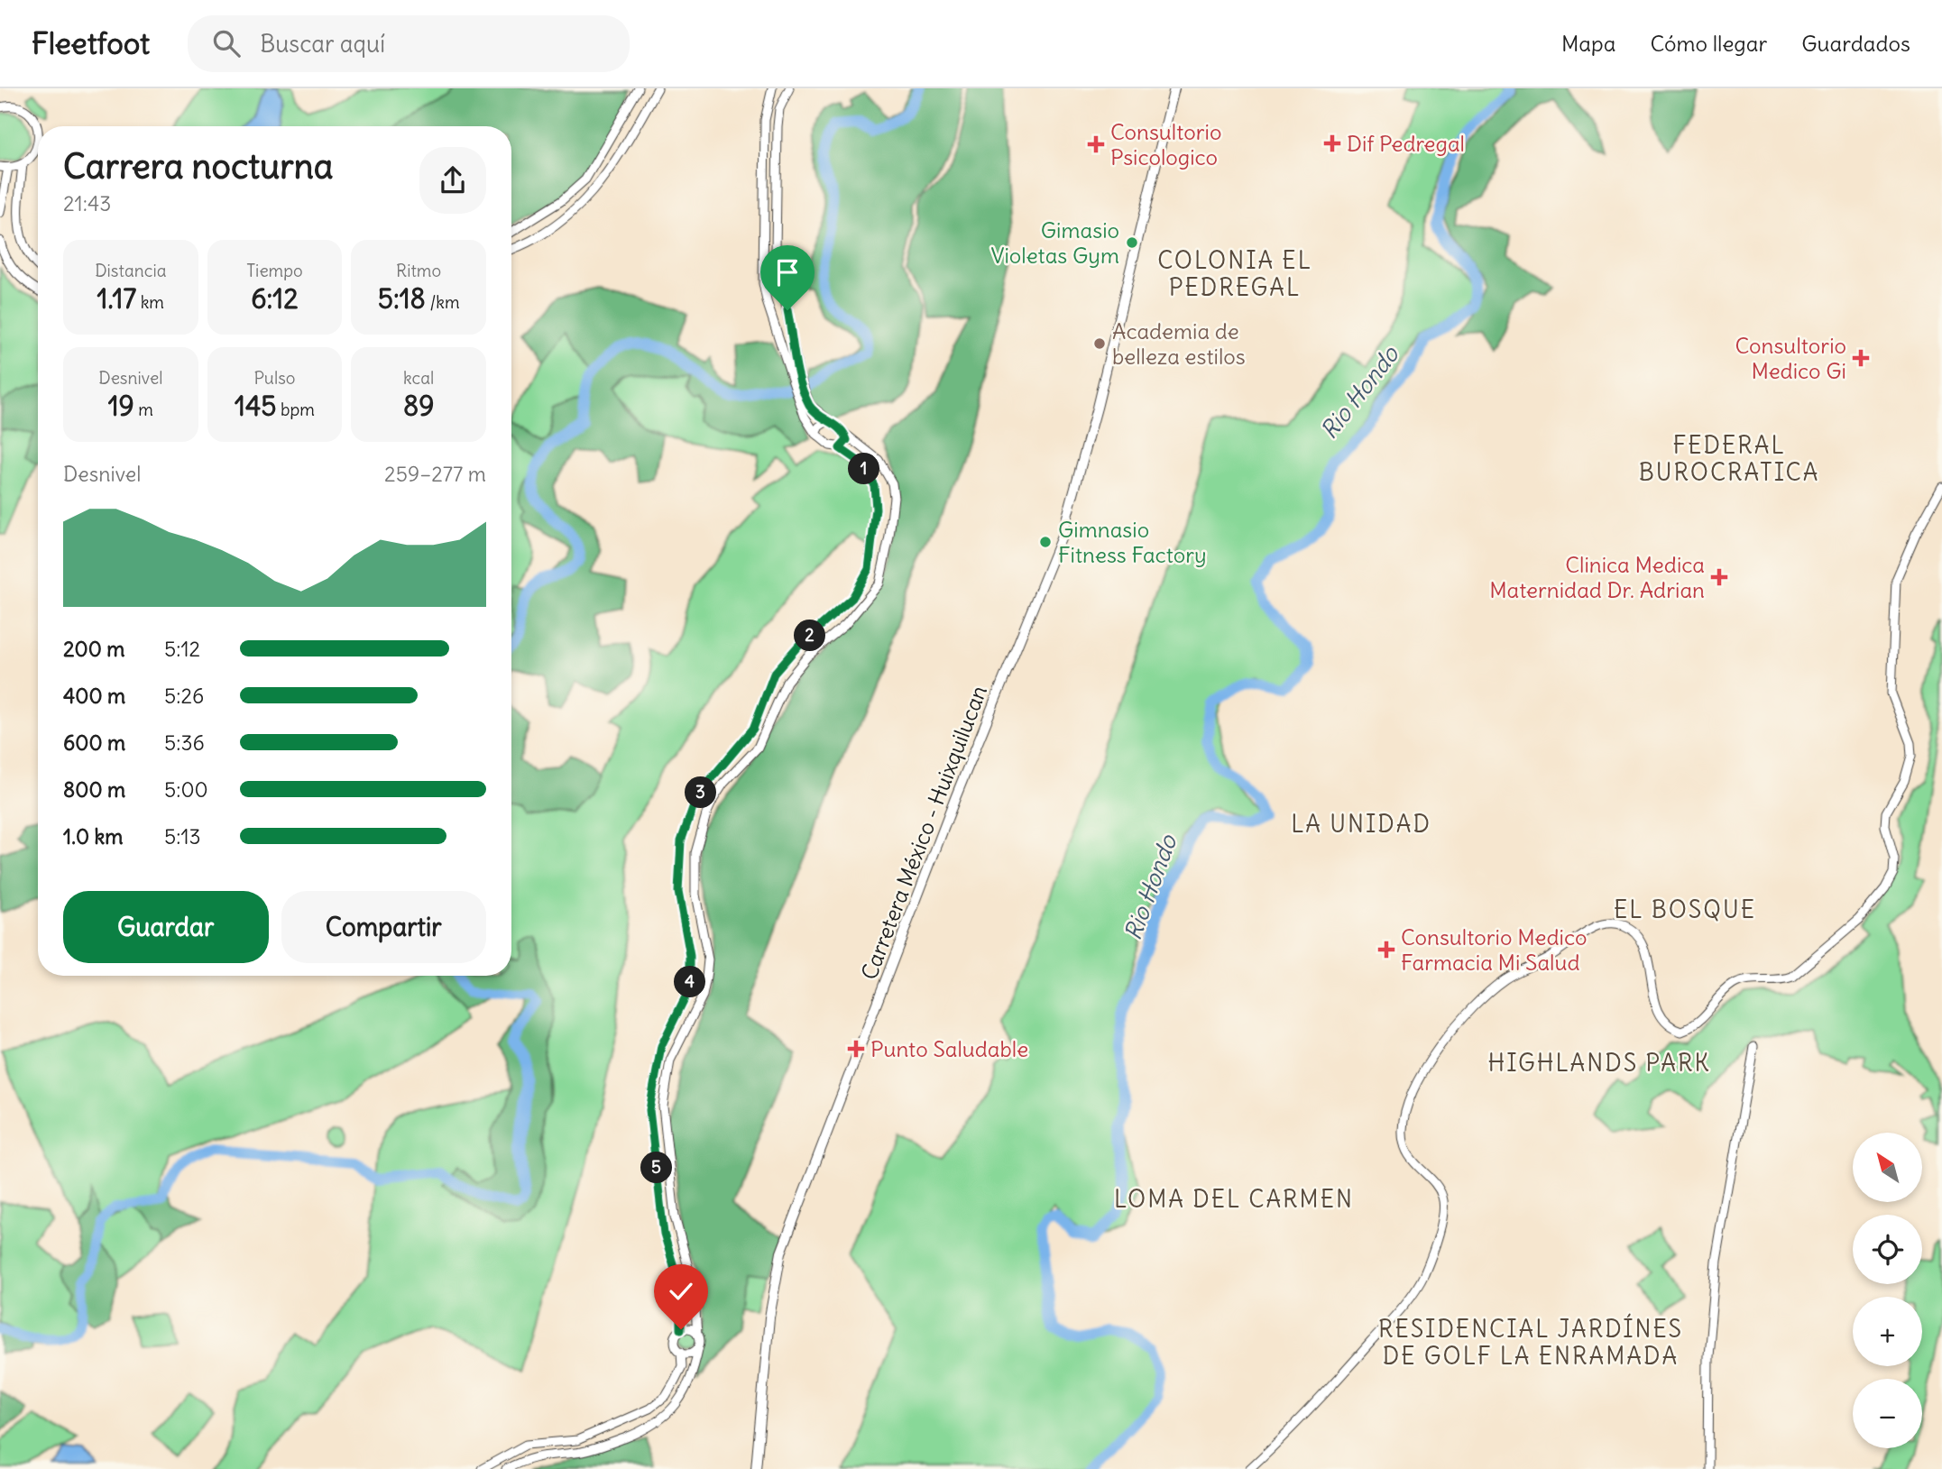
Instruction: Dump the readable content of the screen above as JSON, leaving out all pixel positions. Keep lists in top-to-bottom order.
{
  "streets": {
    "main road": ["Carretera México - Huixquilucan"]
  },
  "districts": [
    "COLONIA EL PEDREGAL",
    "FEDERAL BUROCRATICA",
    "LA UNIDAD",
    "EL BOSQUE",
    "HIGHLANDS PARK",
    "LOMA DEL CARMEN",
    "RESIDENCIAL JARDÍNES DE GOLF LA ENRAMADA"
  ],
  "water": ["Rio Hondo"],
  "places": {
    "health": [
      "Dif Pedregal",
      "Consultorio Psicologico",
      "Consultorio Medico Gi",
      "Clinica Medica Maternidad Dr. Adrian",
      "Consultorio Medico Farmacia Mi Salud",
      "Punto Saludable"
    ],
    "other": ["Gimasio Violetas Gym", "Academia de belleza estilos", "Gimnasio Fitness Factory"]
  },
  "north": "top left",
  "page": {
    "header": "Fleetfoot",
    "search": "Buscar aquí",
    "nav": ["Mapa", "Cómo llegar", "Guardados"],
    "heading": ["Carrera nocturna", "21:43"],
    "stats": [
      ["Distancia", "1.17 km"],
      ["Tiempo", "6:12"],
      ["Ritmo", "5:18 /km"],
      ["Desnivel", "19 m"],
      ["Pulso", "145 bpm"],
      ["kcal", "89"]
    ],
    "chart": ["Desnivel", "259–277 m"],
    "pins": [
      "1",
      "2",
      "3",
      "4",
      "5"
    ],
    "list": [
      {
        "name": "200 m",
        "note": "5:12"
      },
      {
        "name": "400 m",
        "note": "5:26"
      },
      {
        "name": "600 m",
        "note": "5:36"
      },
      {
        "name": "800 m",
        "note": "5:00"
      },
      {
        "name": "1.0 km",
        "note": "5:13"
      }
    ],
    "buttons": ["Guardar", "Compartir"],
    "map_buttons": ["+", "−"]
  }
}
